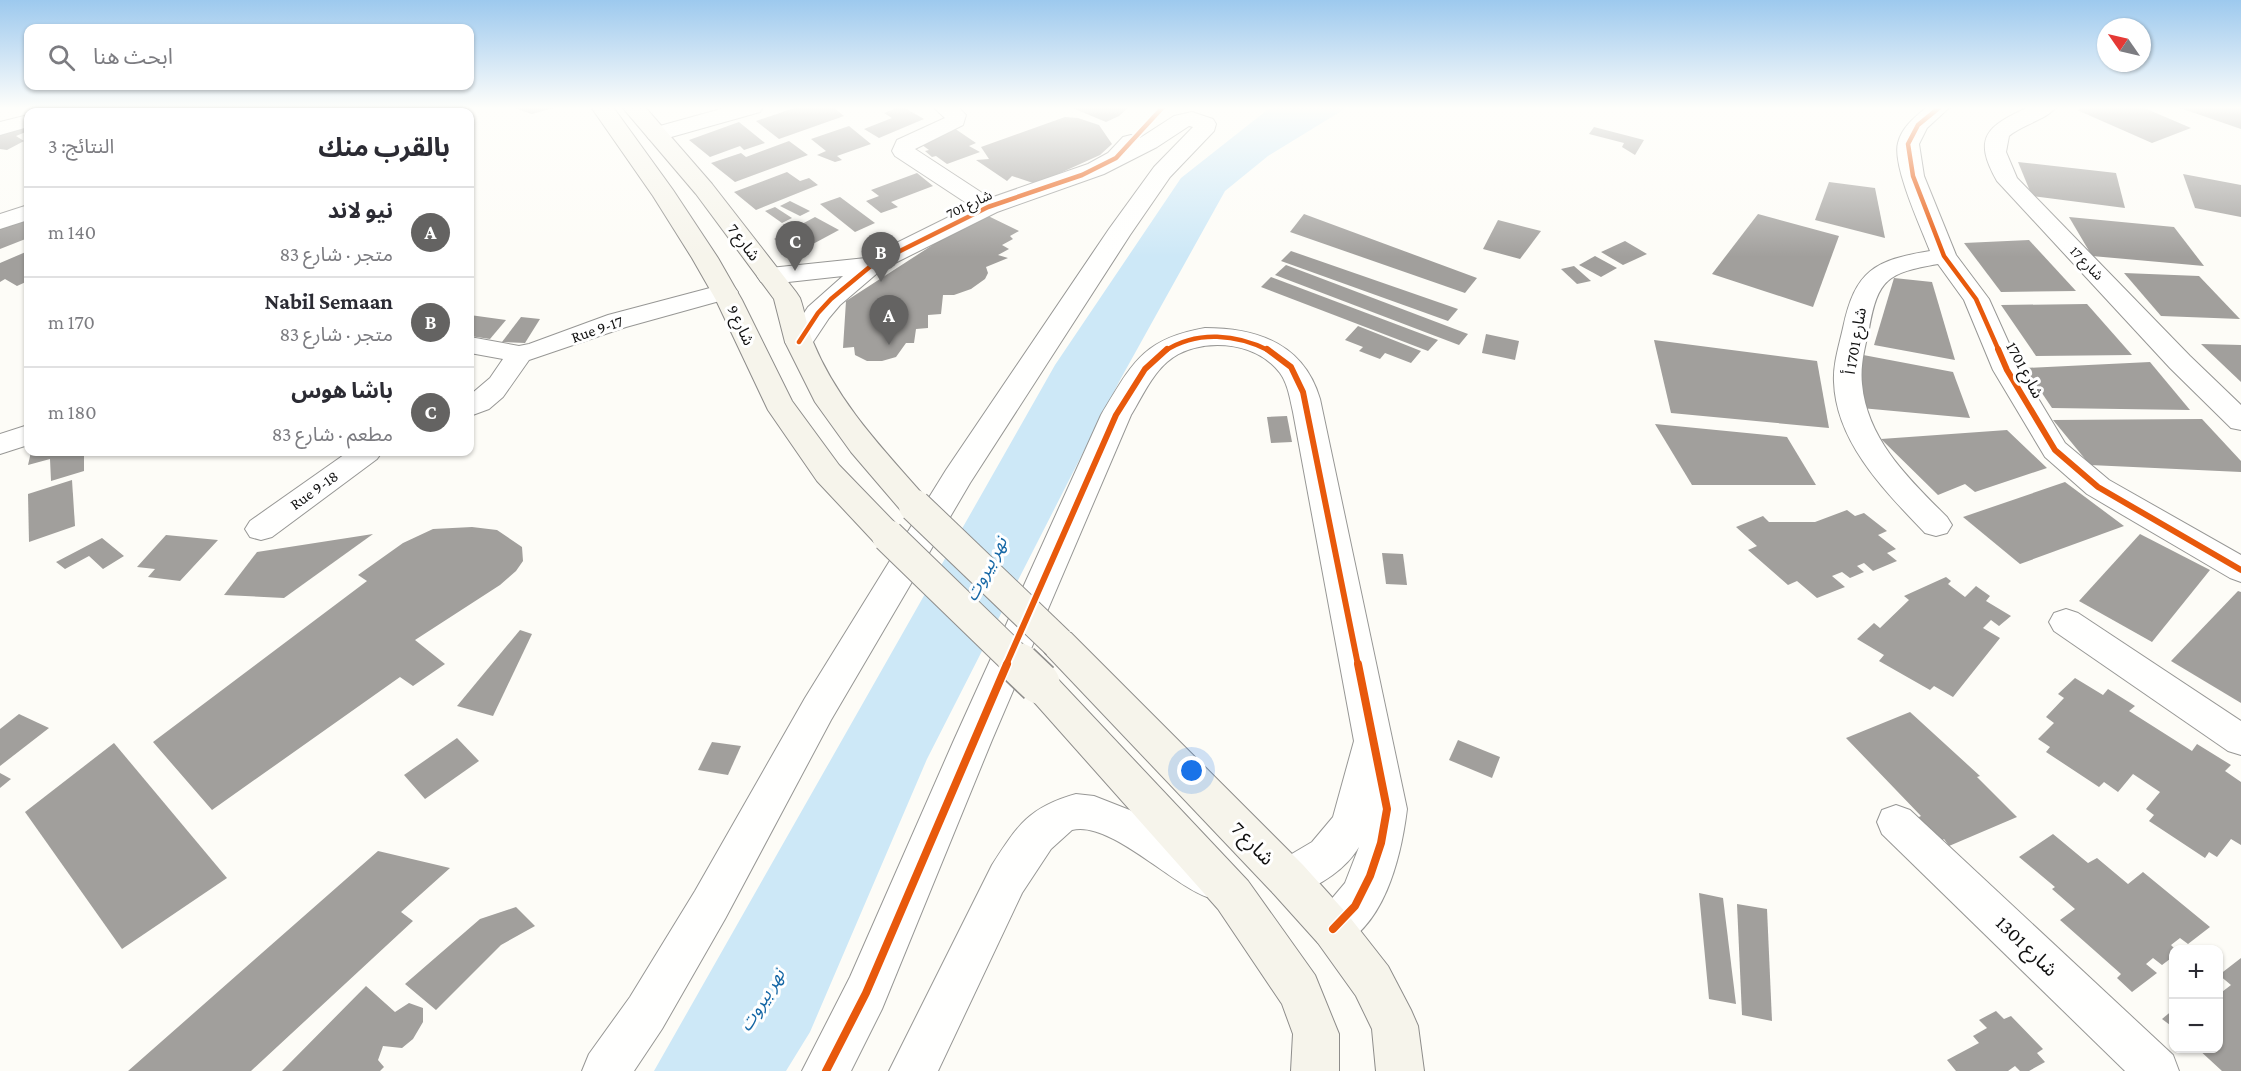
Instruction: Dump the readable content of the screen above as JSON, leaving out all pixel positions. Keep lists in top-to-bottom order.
{
  "streets": {
    "main road": ["شارع 7", "شارع 9"],
    "street": [
      "شارع 701",
      "شارع 17",
      "Rue 9-17",
      "شارع 1701 أ",
      "شارع 1701",
      "Rue 9-18",
      "شارع 1301"
    ]
  },
  "crossings": [
    ["شارع 9", "Rue 9-17"],
    ["شارع 1701 أ", "شارع 1701"]
  ],
  "water": ["نهر بيروت"],
  "north": "top left",
  "page": {
    "search": "ابحث هنا",
    "heading": ["بالقرب منك", "النتائج: 3"],
    "list": [
      {
        "mark": "A",
        "name": "نيو لاند",
        "note": "متجر · شارع 83",
        "value": "140 m"
      },
      {
        "mark": "B",
        "name": "Nabil Semaan",
        "note": "متجر · شارع 83",
        "value": "170 m"
      },
      {
        "mark": "C",
        "name": "باشا هوس",
        "note": "مطعم · شارع 83",
        "value": "180 m"
      }
    ],
    "pins": ["C", "B", "A"],
    "map_buttons": ["+", "−"]
  }
}
